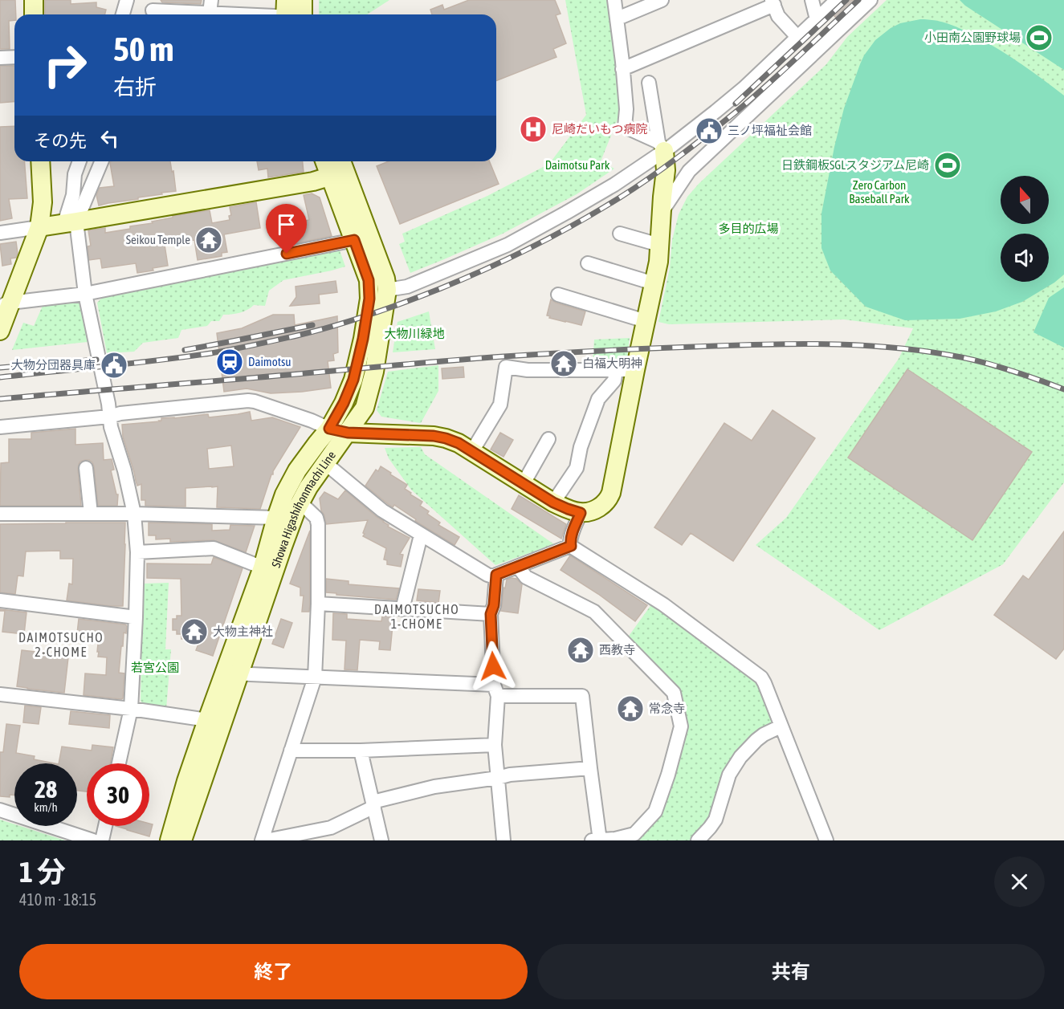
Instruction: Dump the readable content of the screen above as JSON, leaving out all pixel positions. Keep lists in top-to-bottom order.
{
  "streets": {
    "main road": ["Showa Higashihonmachi Line"]
  },
  "districts": ["DAIMOTSUCHO 1-CHOME", "DAIMOTSUCHO 2-CHOME"],
  "parks": [
    "Daimotsu Park",
    "Zero Carbon Baseball Park",
    "多目的広場",
    "大物川緑地",
    "若宮公園"
  ],
  "places": {
    "sports": ["小田南公園野球場", "日鉄鋼板SGLスタジアム尼崎"],
    "hospital": ["尼崎だいもつ病院"],
    "public building": ["三ノ坪福祉会館", "大物分団器具庫"],
    "temple": [
      "Seikou Temple",
      "白福大明神",
      "大物主神社",
      "西教寺",
      "常念寺"
    ],
    "station": ["Daimotsu"]
  },
  "north": "top",
  "page": {
    "turn": ["50 m", "右折"],
    "then": "その先",
    "speed": "28 km/h",
    "limit": "30",
    "heading": ["1 分", "410 m · 18:15"],
    "buttons": ["終了", "共有"]
  }
}
